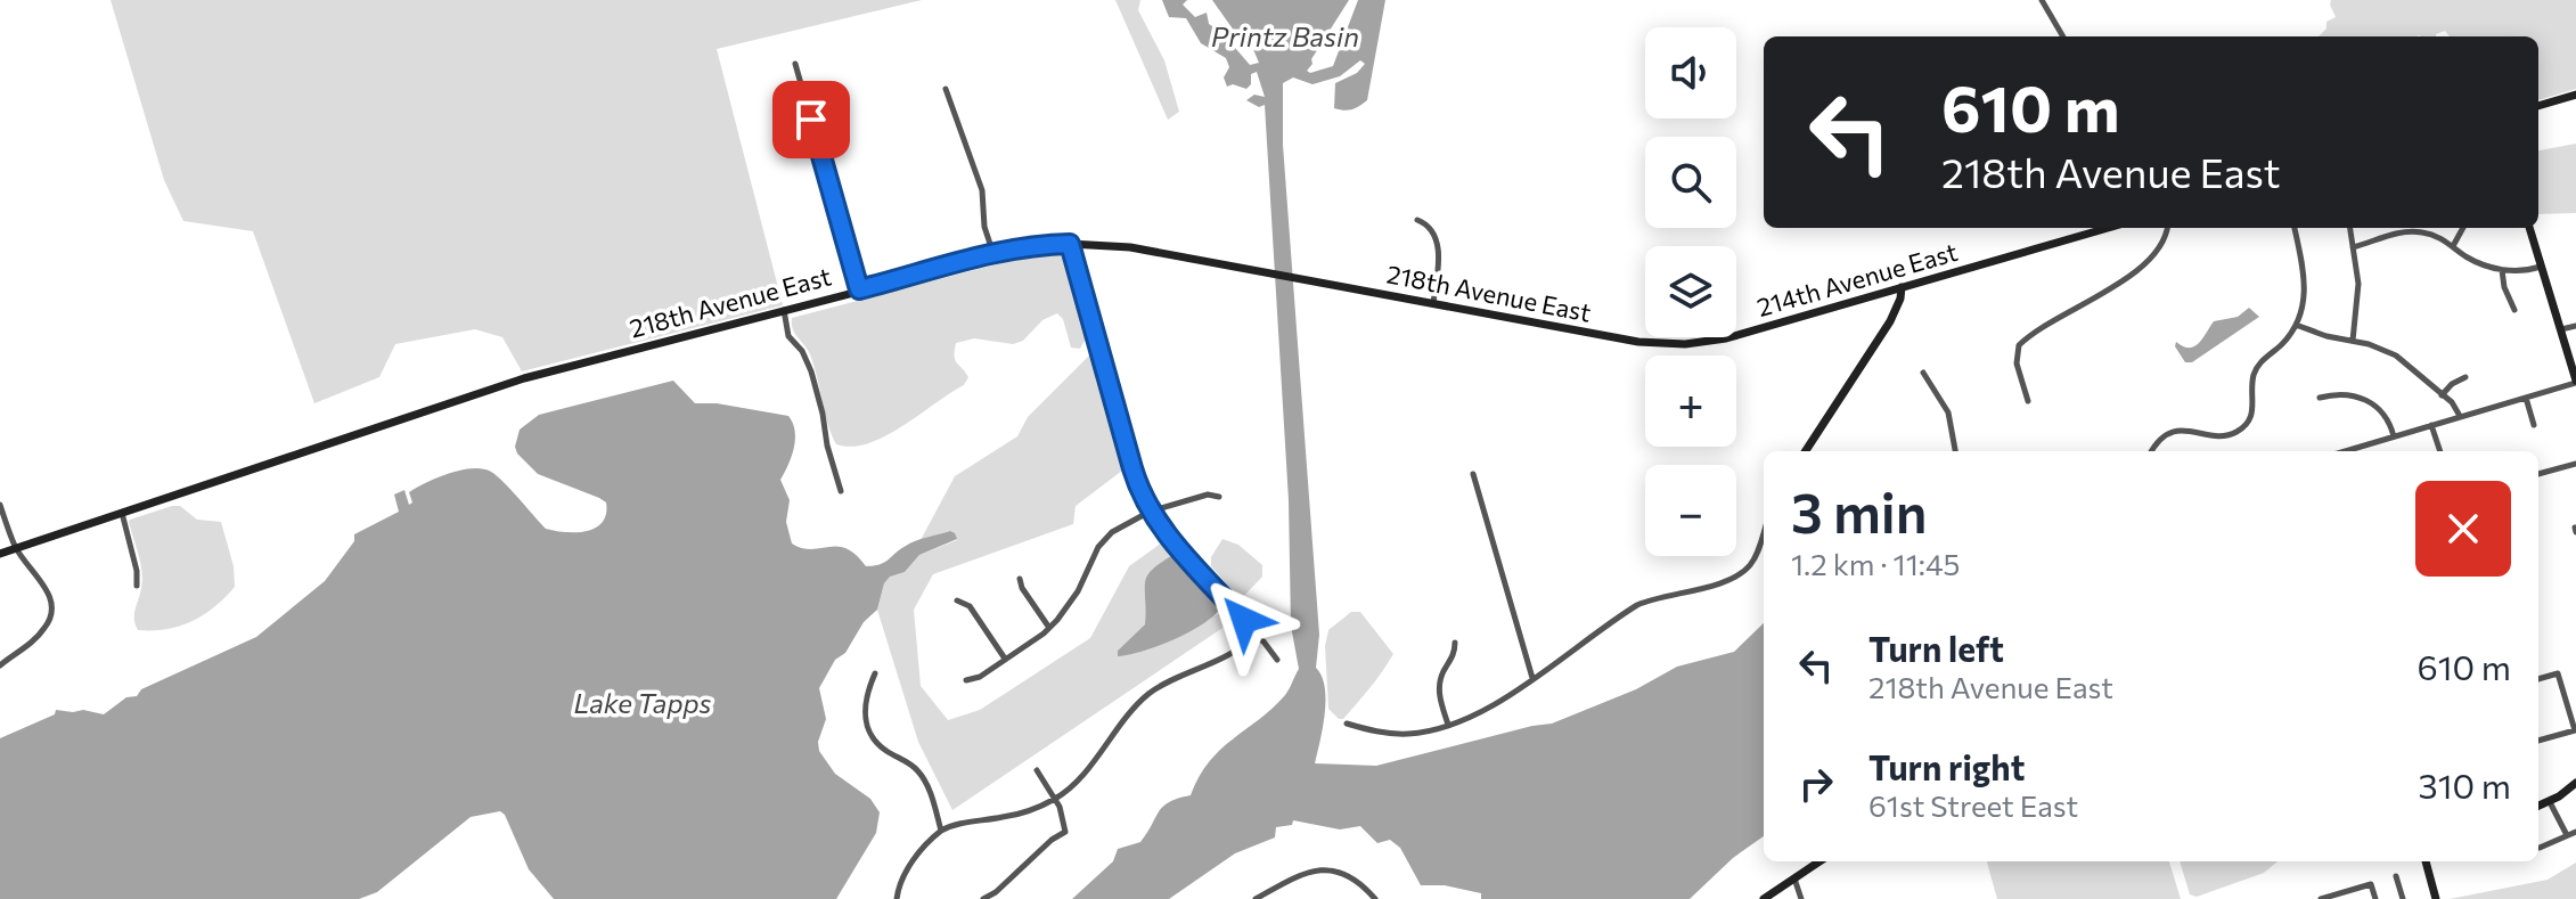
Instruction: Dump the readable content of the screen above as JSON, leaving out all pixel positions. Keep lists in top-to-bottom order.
{
  "streets": {
    "street": ["214th Avenue East", "218th Avenue East"]
  },
  "crossings": [
    ["214th Avenue East", "218th Avenue East"]
  ],
  "water": ["Printz Basin", "Lake Tapps"],
  "page": {
    "map_buttons": ["+", "−"],
    "turn": ["610 m", "218th Avenue East"],
    "heading": ["3 min", "1.2 km · 11:45"],
    "list": [
      {
        "name": "Turn left",
        "note": "218th Avenue East",
        "value": "610 m"
      },
      {
        "name": "Turn right",
        "note": "61st Street East",
        "value": "310 m"
      }
    ]
  }
}
